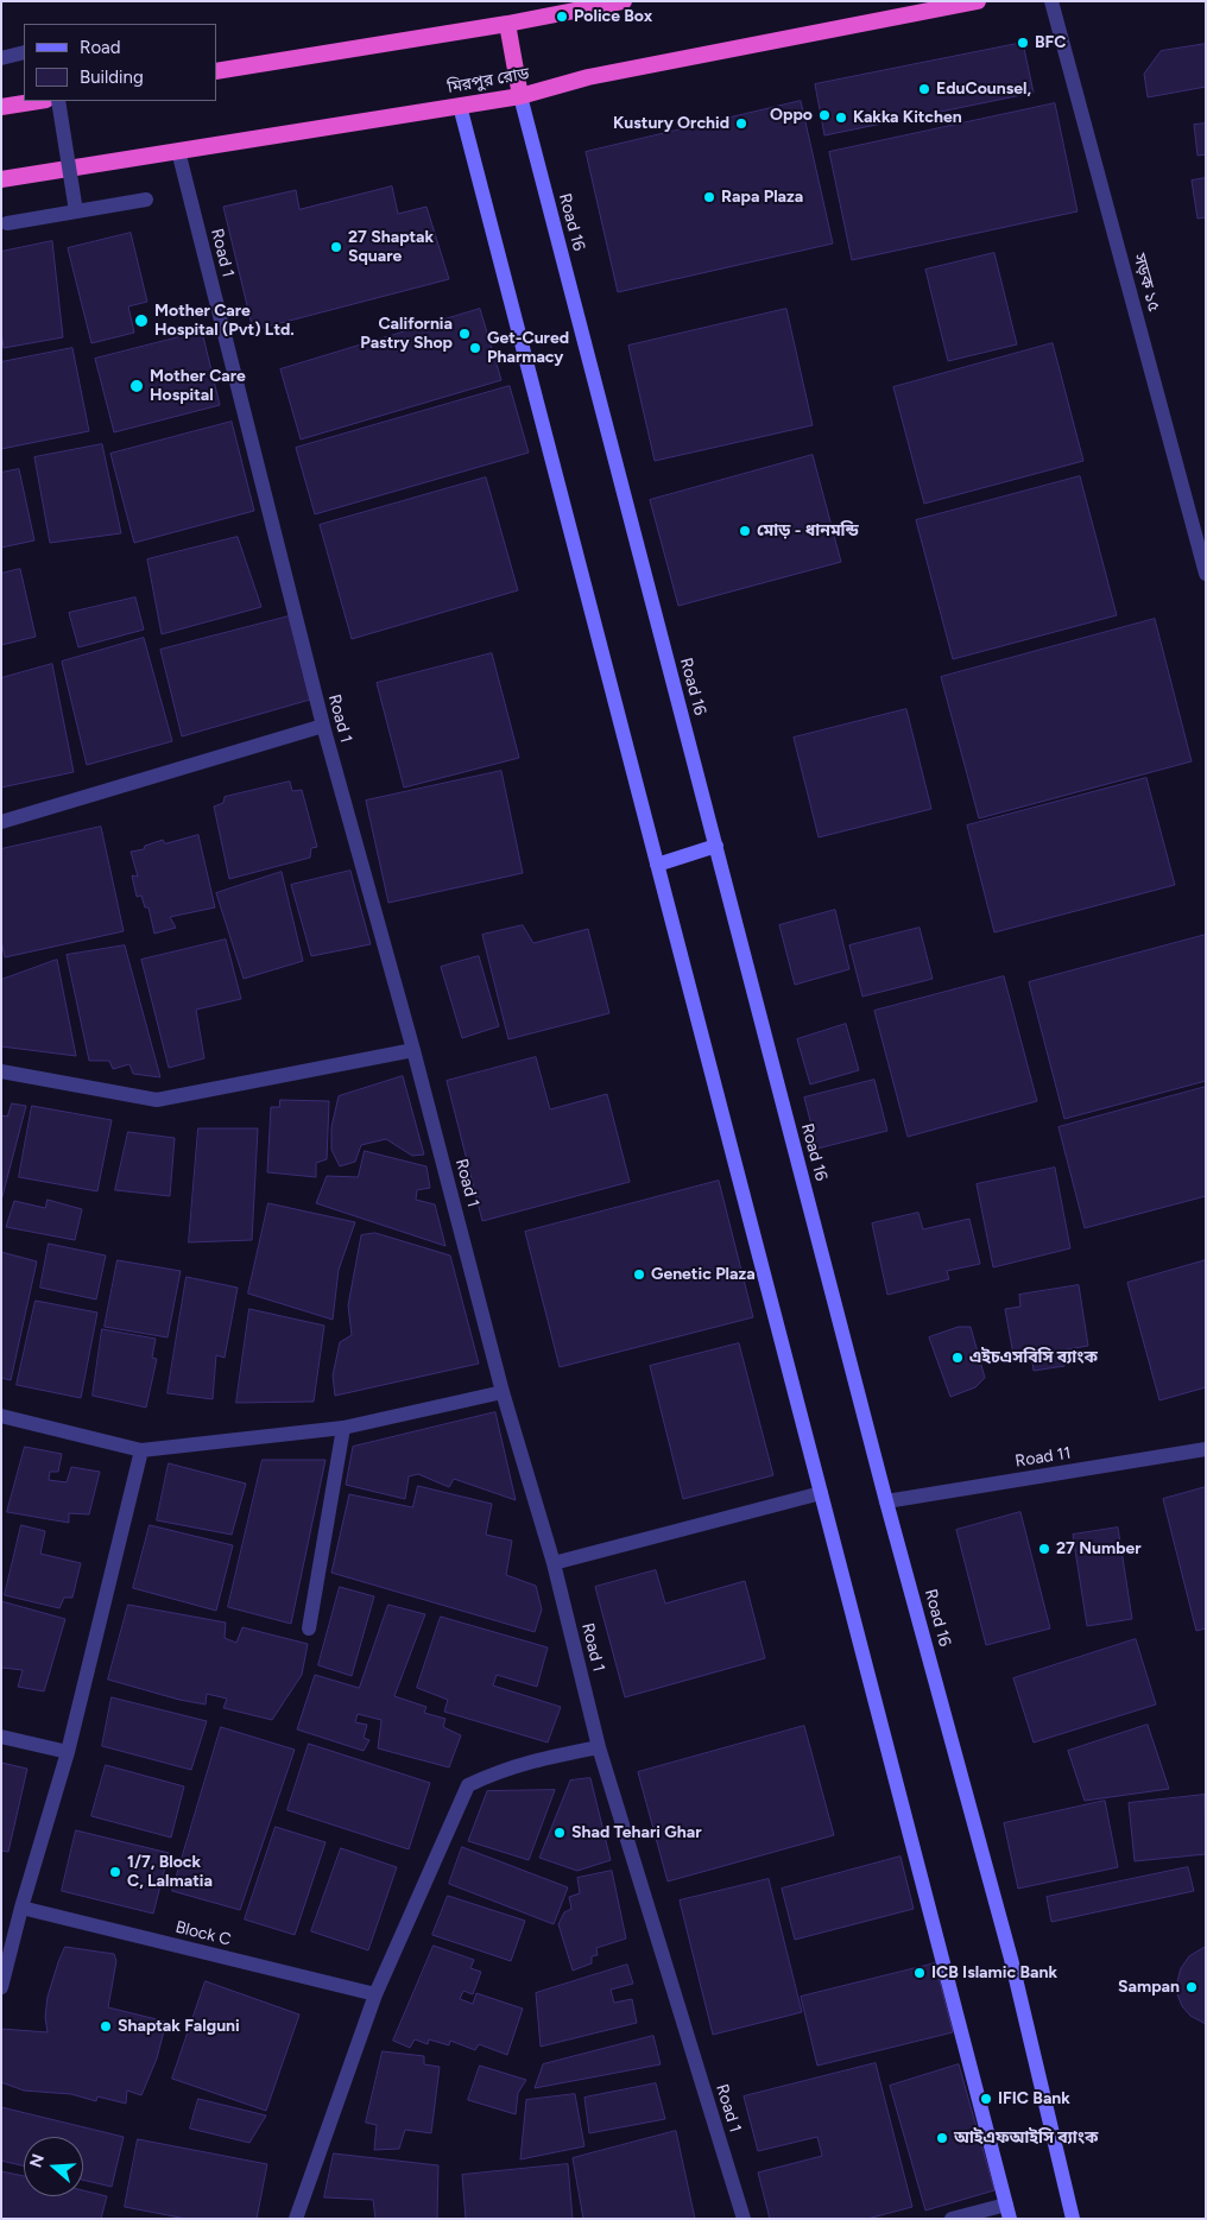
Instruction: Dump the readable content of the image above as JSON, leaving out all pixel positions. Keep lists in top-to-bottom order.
{
  "streets": {
    "highway": ["মিরপুর রোড"],
    "main road": ["Road 16"],
    "street": [
      "Road 1",
      "সড়ক ১৫",
      "Road 11",
      "Block C"
    ]
  },
  "crossings": [
    ["মিরপুর রোড", "Road 16"],
    ["মিরপুর রোড", "Road 1"],
    ["Road 16", "Road 11"]
  ],
  "places": [
    "Police Box",
    "BFC",
    "EduCounsel,",
    "Oppo",
    "Kakka Kitchen",
    "Kustury Orchid",
    "Rapa Plaza",
    "27 Shaptak Square",
    "Mother Care Hospital (Pvt) Ltd.",
    "California Pastry Shop",
    "Get-Cured Pharmacy",
    "Mother Care Hospital",
    "মোড় - ধানমন্ডি",
    "Genetic Plaza",
    "এইচএসবিসি ব্যাংক",
    "27 Number",
    "Shad Tehari Ghar",
    "1/7, Block C, Lalmatia",
    "ICB Islamic Bank",
    "Sampan",
    "Shaptak Falguni",
    "IFIC Bank",
    "আইএফআইসি ব্যাংক"
  ],
  "legend": ["Road", "Building"],
  "north": "left"
}
